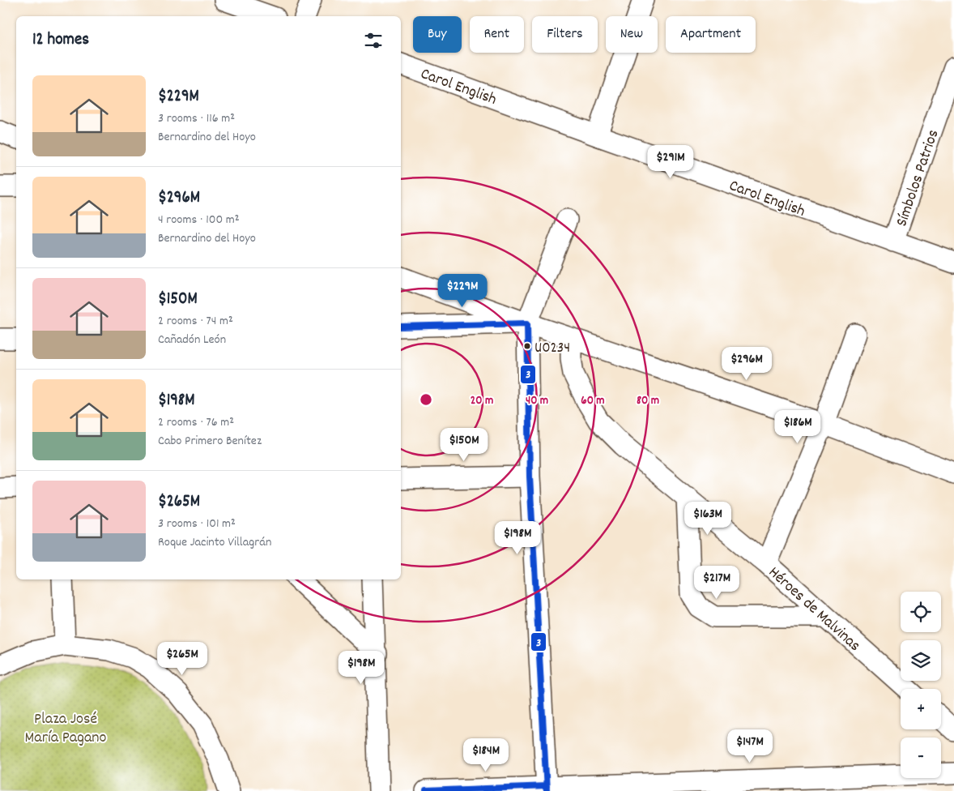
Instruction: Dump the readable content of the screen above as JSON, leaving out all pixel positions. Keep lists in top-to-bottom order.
{
  "streets": {
    "street": ["Carol English", "Símbolos Patrios", "Héroes de Malvinas"]
  },
  "crossings": [
    ["Carol English", "Símbolos Patrios"]
  ],
  "parks": ["Plaza José María Pagano"],
  "places": ["U0234"],
  "lines": ["transit line 3"],
  "page": {
    "chip": [
      "Buy",
      "Rent",
      "Filters",
      "New",
      "Apartment"
    ],
    "heading": "12 homes",
    "list": [
      {
        "name": "$229M",
        "note": "3 rooms · 116 m² · Bernardino del Hoyo"
      },
      {
        "name": "$296M",
        "note": "4 rooms · 100 m² · Bernardino del Hoyo"
      },
      {
        "name": "$150M",
        "note": "2 rooms · 74 m² · Cañadón León"
      },
      {
        "name": "$198M",
        "note": "2 rooms · 76 m² · Cabo Primero Benítez"
      },
      {
        "name": "$265M",
        "note": "3 rooms · 101 m² · Roque Jacinto Villagrán"
      }
    ],
    "price": [
      "$291M",
      "$229M",
      "$296M",
      "$186M",
      "$150M",
      "$163M",
      "$198M",
      "$217M",
      "$265M",
      "$198M",
      "$147M",
      "$184M"
    ],
    "map_buttons": ["+", "−"]
  },
  "rings": [
    "20 m",
    "40 m",
    "60 m",
    "80 m"
  ]
}
